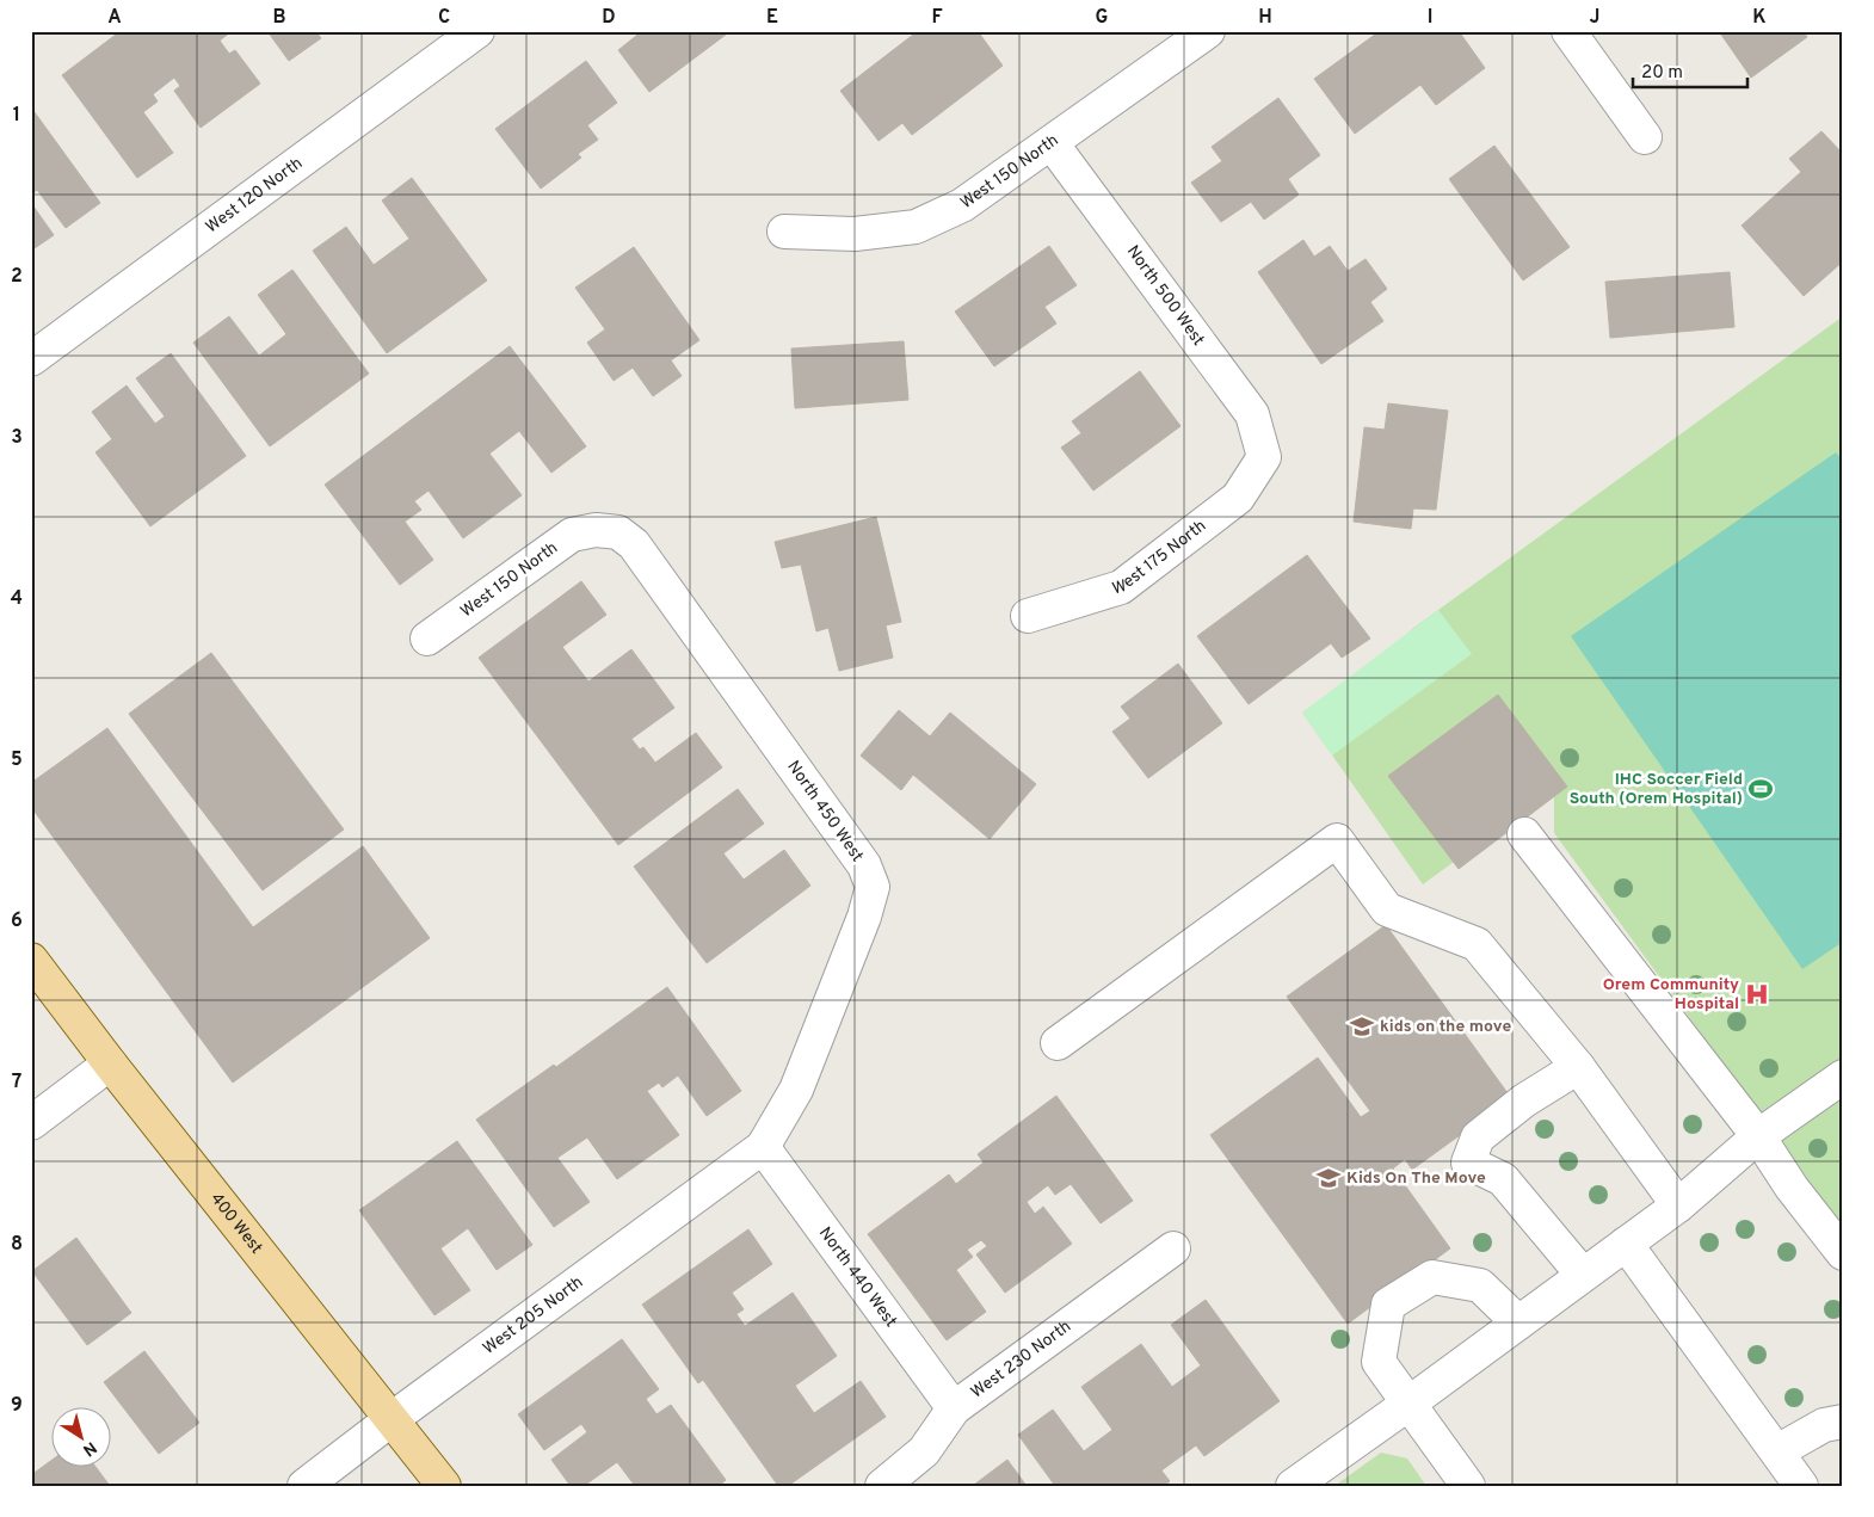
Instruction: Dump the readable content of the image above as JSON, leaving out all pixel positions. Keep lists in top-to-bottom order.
{
  "streets": {
    "main road": ["400 West"],
    "street": [
      "West 150 North",
      "West 120 North",
      "North 500 West",
      "West 175 North",
      "North 450 West",
      "North 440 West",
      "West 205 North",
      "West 230 North"
    ]
  },
  "crossings": [
    ["West 150 North", "North 500 West"],
    ["West 150 North", "North 450 West"],
    ["North 500 West", "West 175 North"],
    ["North 450 West", "North 440 West"],
    ["North 450 West", "West 205 North"],
    ["400 West", "West 205 North"],
    ["North 440 West", "West 205 North"],
    ["North 440 West", "West 230 North"]
  ],
  "places": {
    "sports": ["IHC Soccer Field South (Orem Hospital)"],
    "hospital": ["Orem Community Hospital"],
    "school or university": ["kids on the move", "Kids On The Move"]
  },
  "scale_bar": "20 m",
  "north": "bottom right",
  "grid": {
    "columns": [
      "A",
      "B",
      "C",
      "D",
      "E",
      "F",
      "G",
      "H",
      "I",
      "J",
      "K"
    ],
    "rows": [
      "1",
      "2",
      "3",
      "4",
      "5",
      "6",
      "7",
      "8",
      "9"
    ]
  }
}
